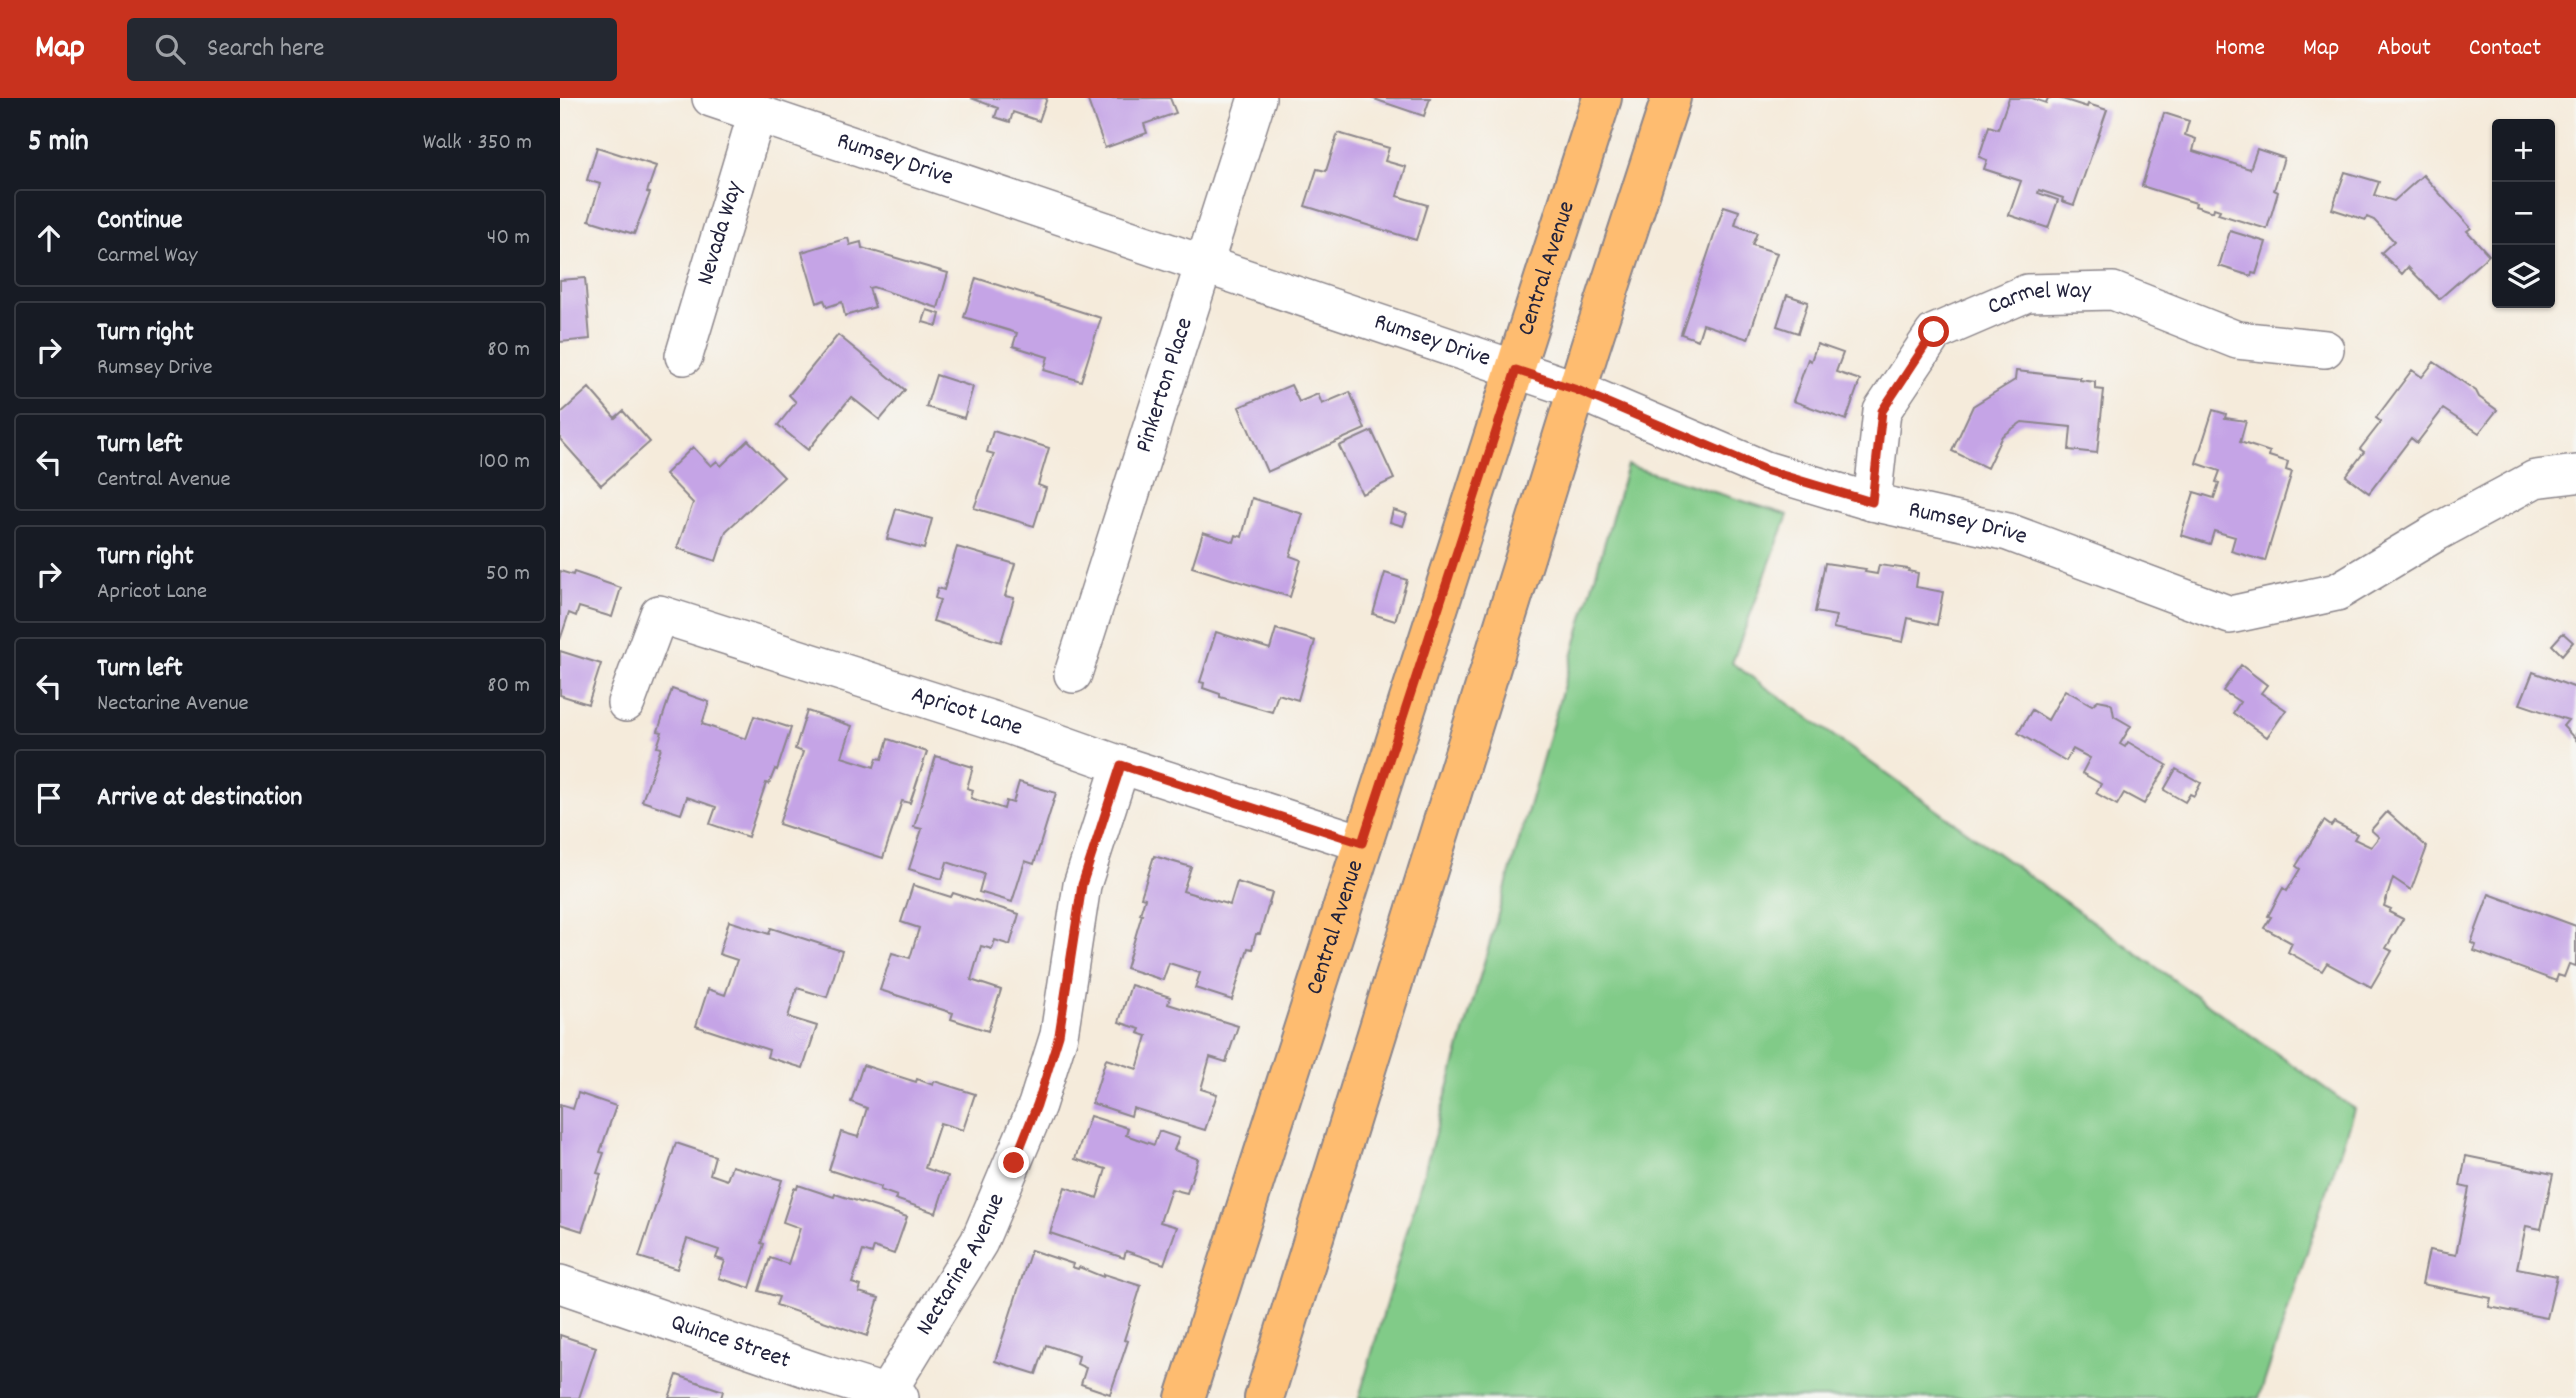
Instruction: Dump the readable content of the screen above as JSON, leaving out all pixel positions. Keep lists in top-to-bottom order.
{
  "streets": {
    "main road": ["Central Avenue"],
    "street": [
      "Rumsey Drive",
      "Nevada Way",
      "Carmel Way",
      "Pinkerton Place",
      "Apricot Lane",
      "Nectarine Avenue",
      "Quince Street"
    ]
  },
  "crossings": [
    ["Rumsey Drive", "Nevada Way"],
    ["Rumsey Drive", "Central Avenue"],
    ["Rumsey Drive", "Carmel Way"],
    ["Rumsey Drive", "Pinkerton Place"],
    ["Central Avenue", "Apricot Lane"],
    ["Apricot Lane", "Nectarine Avenue"],
    ["Nectarine Avenue", "Quince Street"]
  ],
  "page": {
    "header": "Map",
    "search": "Search here",
    "nav": [
      "Home",
      "Map",
      "About",
      "Contact"
    ],
    "heading": ["5 min", "Walk · 350 m"],
    "map_buttons": ["+", "−"],
    "list": [
      ["Continue", "Carmel Way", "40 m"],
      ["Turn right", "Rumsey Drive", "80 m"],
      ["Turn left", "Central Avenue", "100 m"],
      ["Turn right", "Apricot Lane", "50 m"],
      ["Turn left", "Nectarine Avenue", "80 m"],
      "Arrive at destination"
    ]
  }
}
